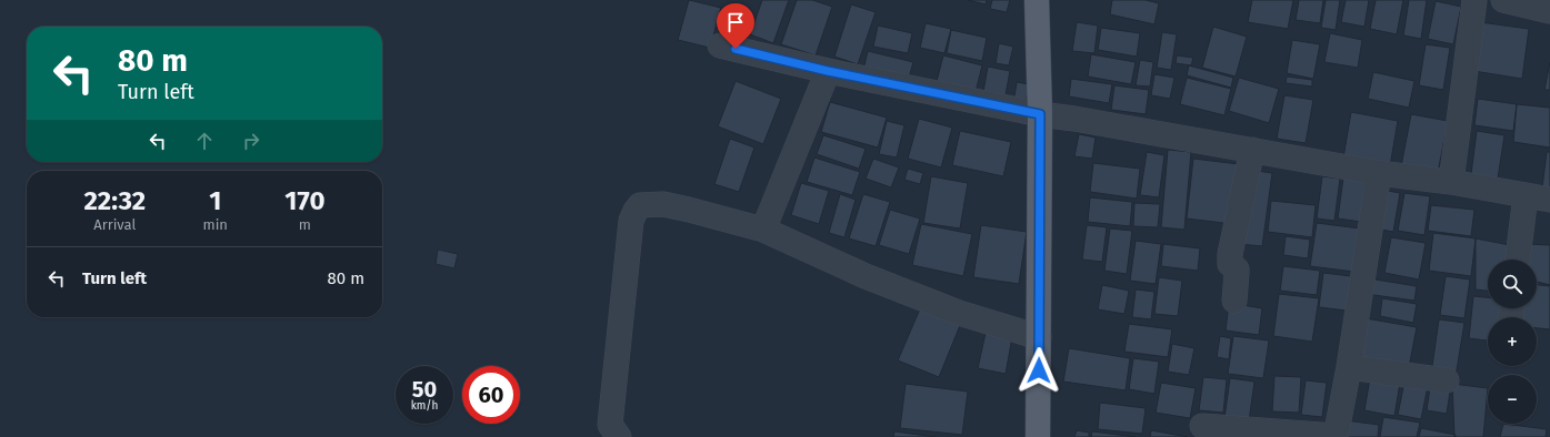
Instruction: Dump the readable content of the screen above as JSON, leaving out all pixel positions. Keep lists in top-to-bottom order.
{
  "page": {
    "turn": ["80 m", "Turn left"],
    "eta": [
      "22:32",
      "Arrival",
      "1",
      "min",
      "170",
      "m"
    ],
    "list": [
      {
        "name": "Turn left",
        "value": "80 m"
      }
    ],
    "map_buttons": ["+", "−"],
    "speed": "50 km/h",
    "limit": "60"
  }
}
